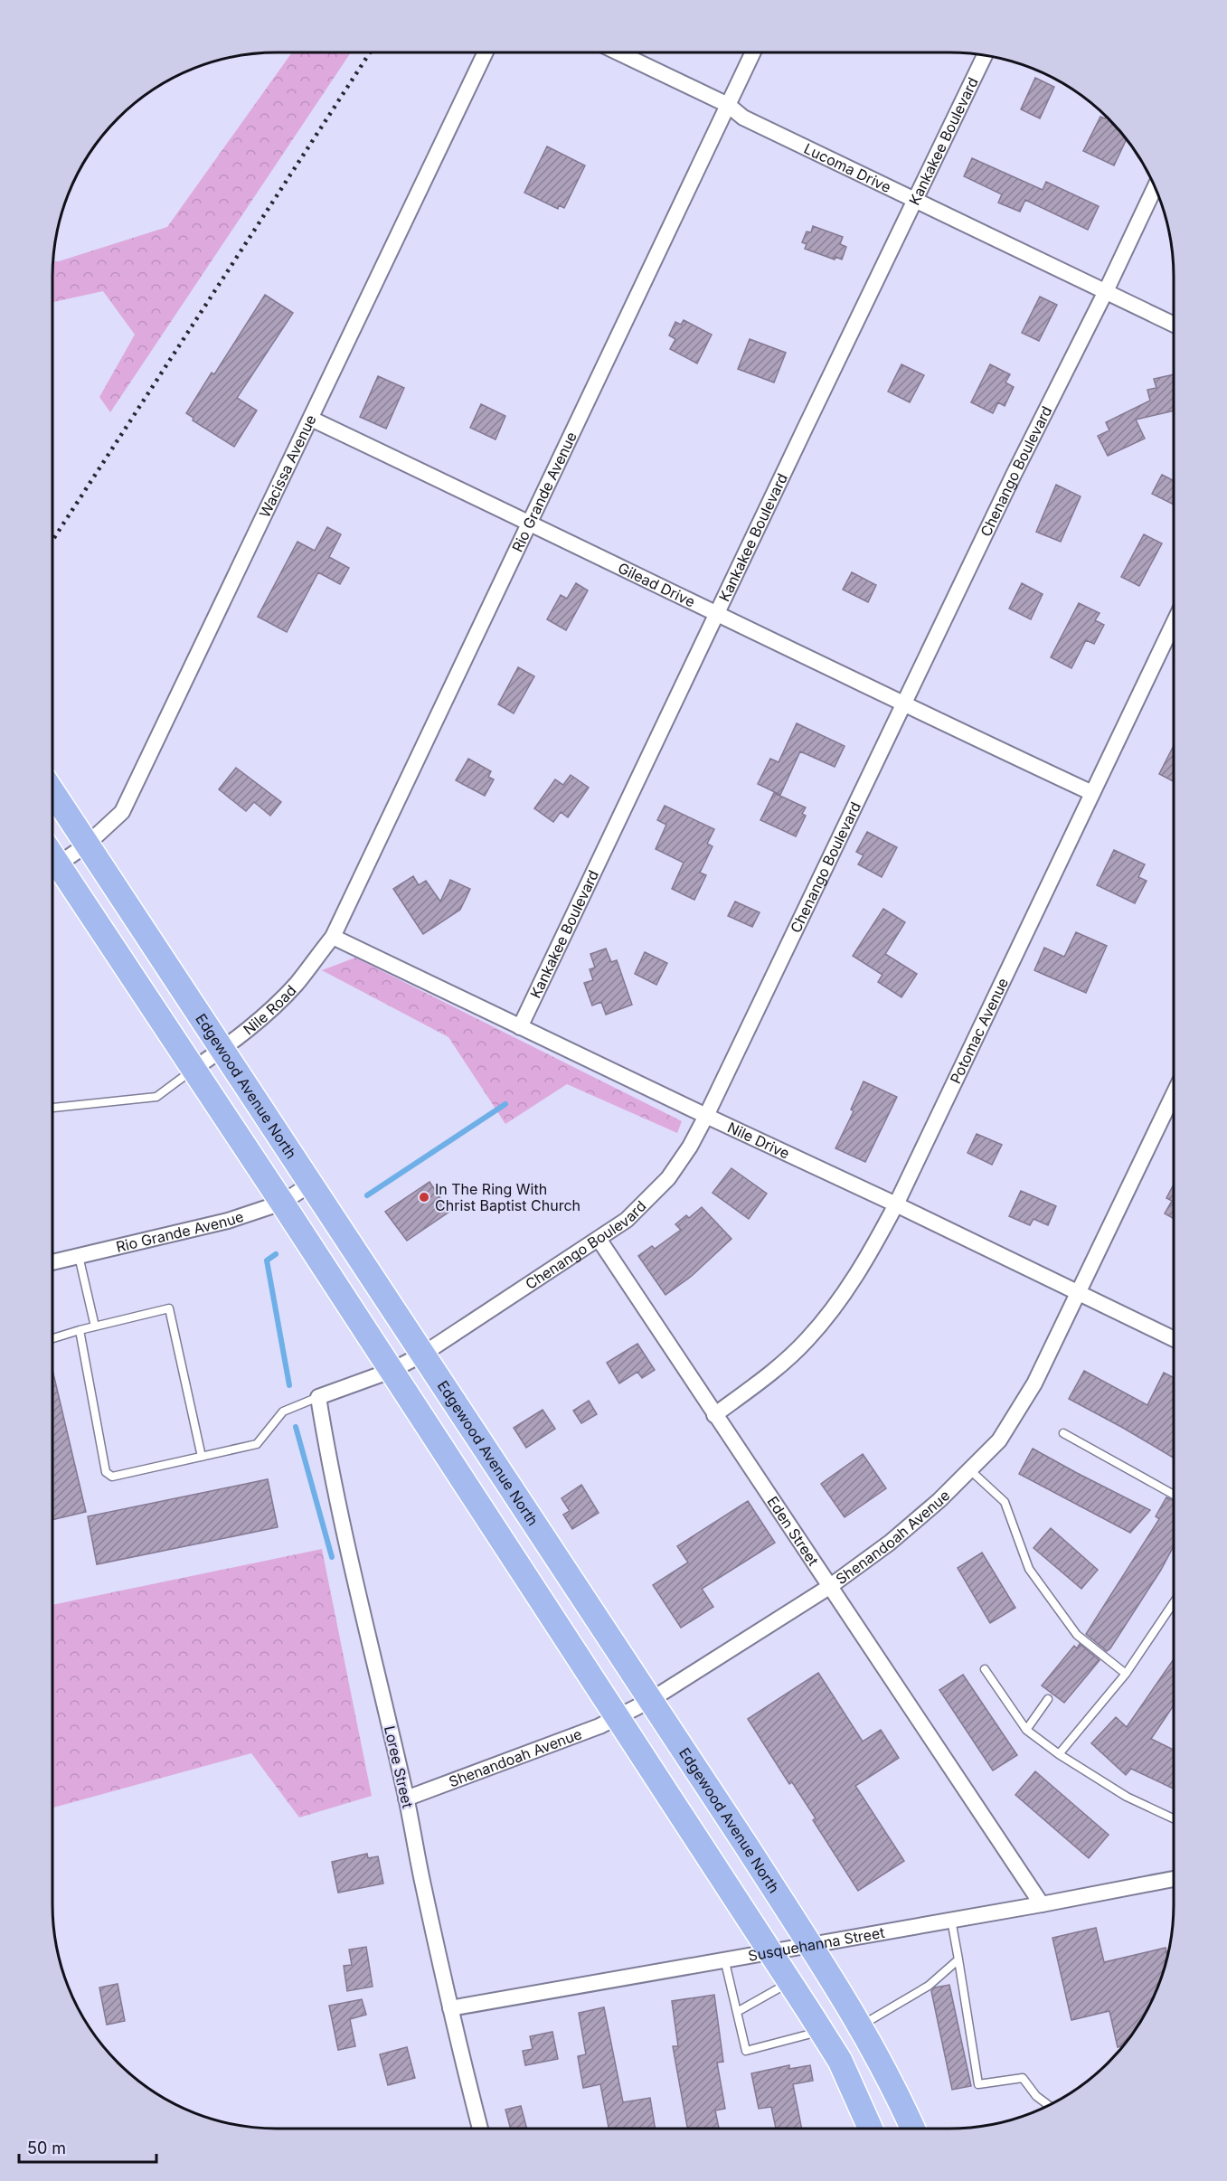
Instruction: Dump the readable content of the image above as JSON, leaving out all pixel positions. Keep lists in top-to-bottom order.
{
  "streets": {
    "main road": ["Edgewood Avenue North"],
    "street": [
      "Kankakee Boulevard",
      "Lucoma Drive",
      "Wacissa Avenue",
      "Chenango Boulevard",
      "Rio Grande Avenue",
      "Gilead Drive",
      "Nile Road",
      "Potomac Avenue",
      "Nile Drive",
      "Eden Street",
      "Shenandoah Avenue",
      "Loree Street",
      "Susquehanna Street"
    ]
  },
  "crossings": [
    ["Kankakee Boulevard", "Lucoma Drive"],
    ["Kankakee Boulevard", "Gilead Drive"],
    ["Kankakee Boulevard", "Nile Drive"],
    ["Lucoma Drive", "Chenango Boulevard"],
    ["Lucoma Drive", "Rio Grande Avenue"],
    ["Wacissa Avenue", "Gilead Drive"],
    ["Wacissa Avenue", "Edgewood Avenue North"],
    ["Chenango Boulevard", "Gilead Drive"],
    ["Chenango Boulevard", "Edgewood Avenue North"],
    ["Chenango Boulevard", "Nile Drive"],
    ["Chenango Boulevard", "Eden Street"],
    ["Chenango Boulevard", "Loree Street"],
    ["Rio Grande Avenue", "Gilead Drive"],
    ["Rio Grande Avenue", "Nile Road"],
    ["Rio Grande Avenue", "Edgewood Avenue North"],
    ["Rio Grande Avenue", "Nile Drive"],
    ["Gilead Drive", "Potomac Avenue"],
    ["Nile Road", "Edgewood Avenue North"],
    ["Nile Road", "Nile Drive"],
    ["Potomac Avenue", "Nile Drive"],
    ["Potomac Avenue", "Eden Street"],
    ["Edgewood Avenue North", "Shenandoah Avenue"],
    ["Edgewood Avenue North", "Susquehanna Street"],
    ["Nile Drive", "Shenandoah Avenue"],
    ["Eden Street", "Shenandoah Avenue"],
    ["Eden Street", "Susquehanna Street"],
    ["Shenandoah Avenue", "Loree Street"],
    ["Loree Street", "Susquehanna Street"]
  ],
  "places": ["In The Ring With Christ Baptist Church"],
  "scale_bar": "50 m"
}
